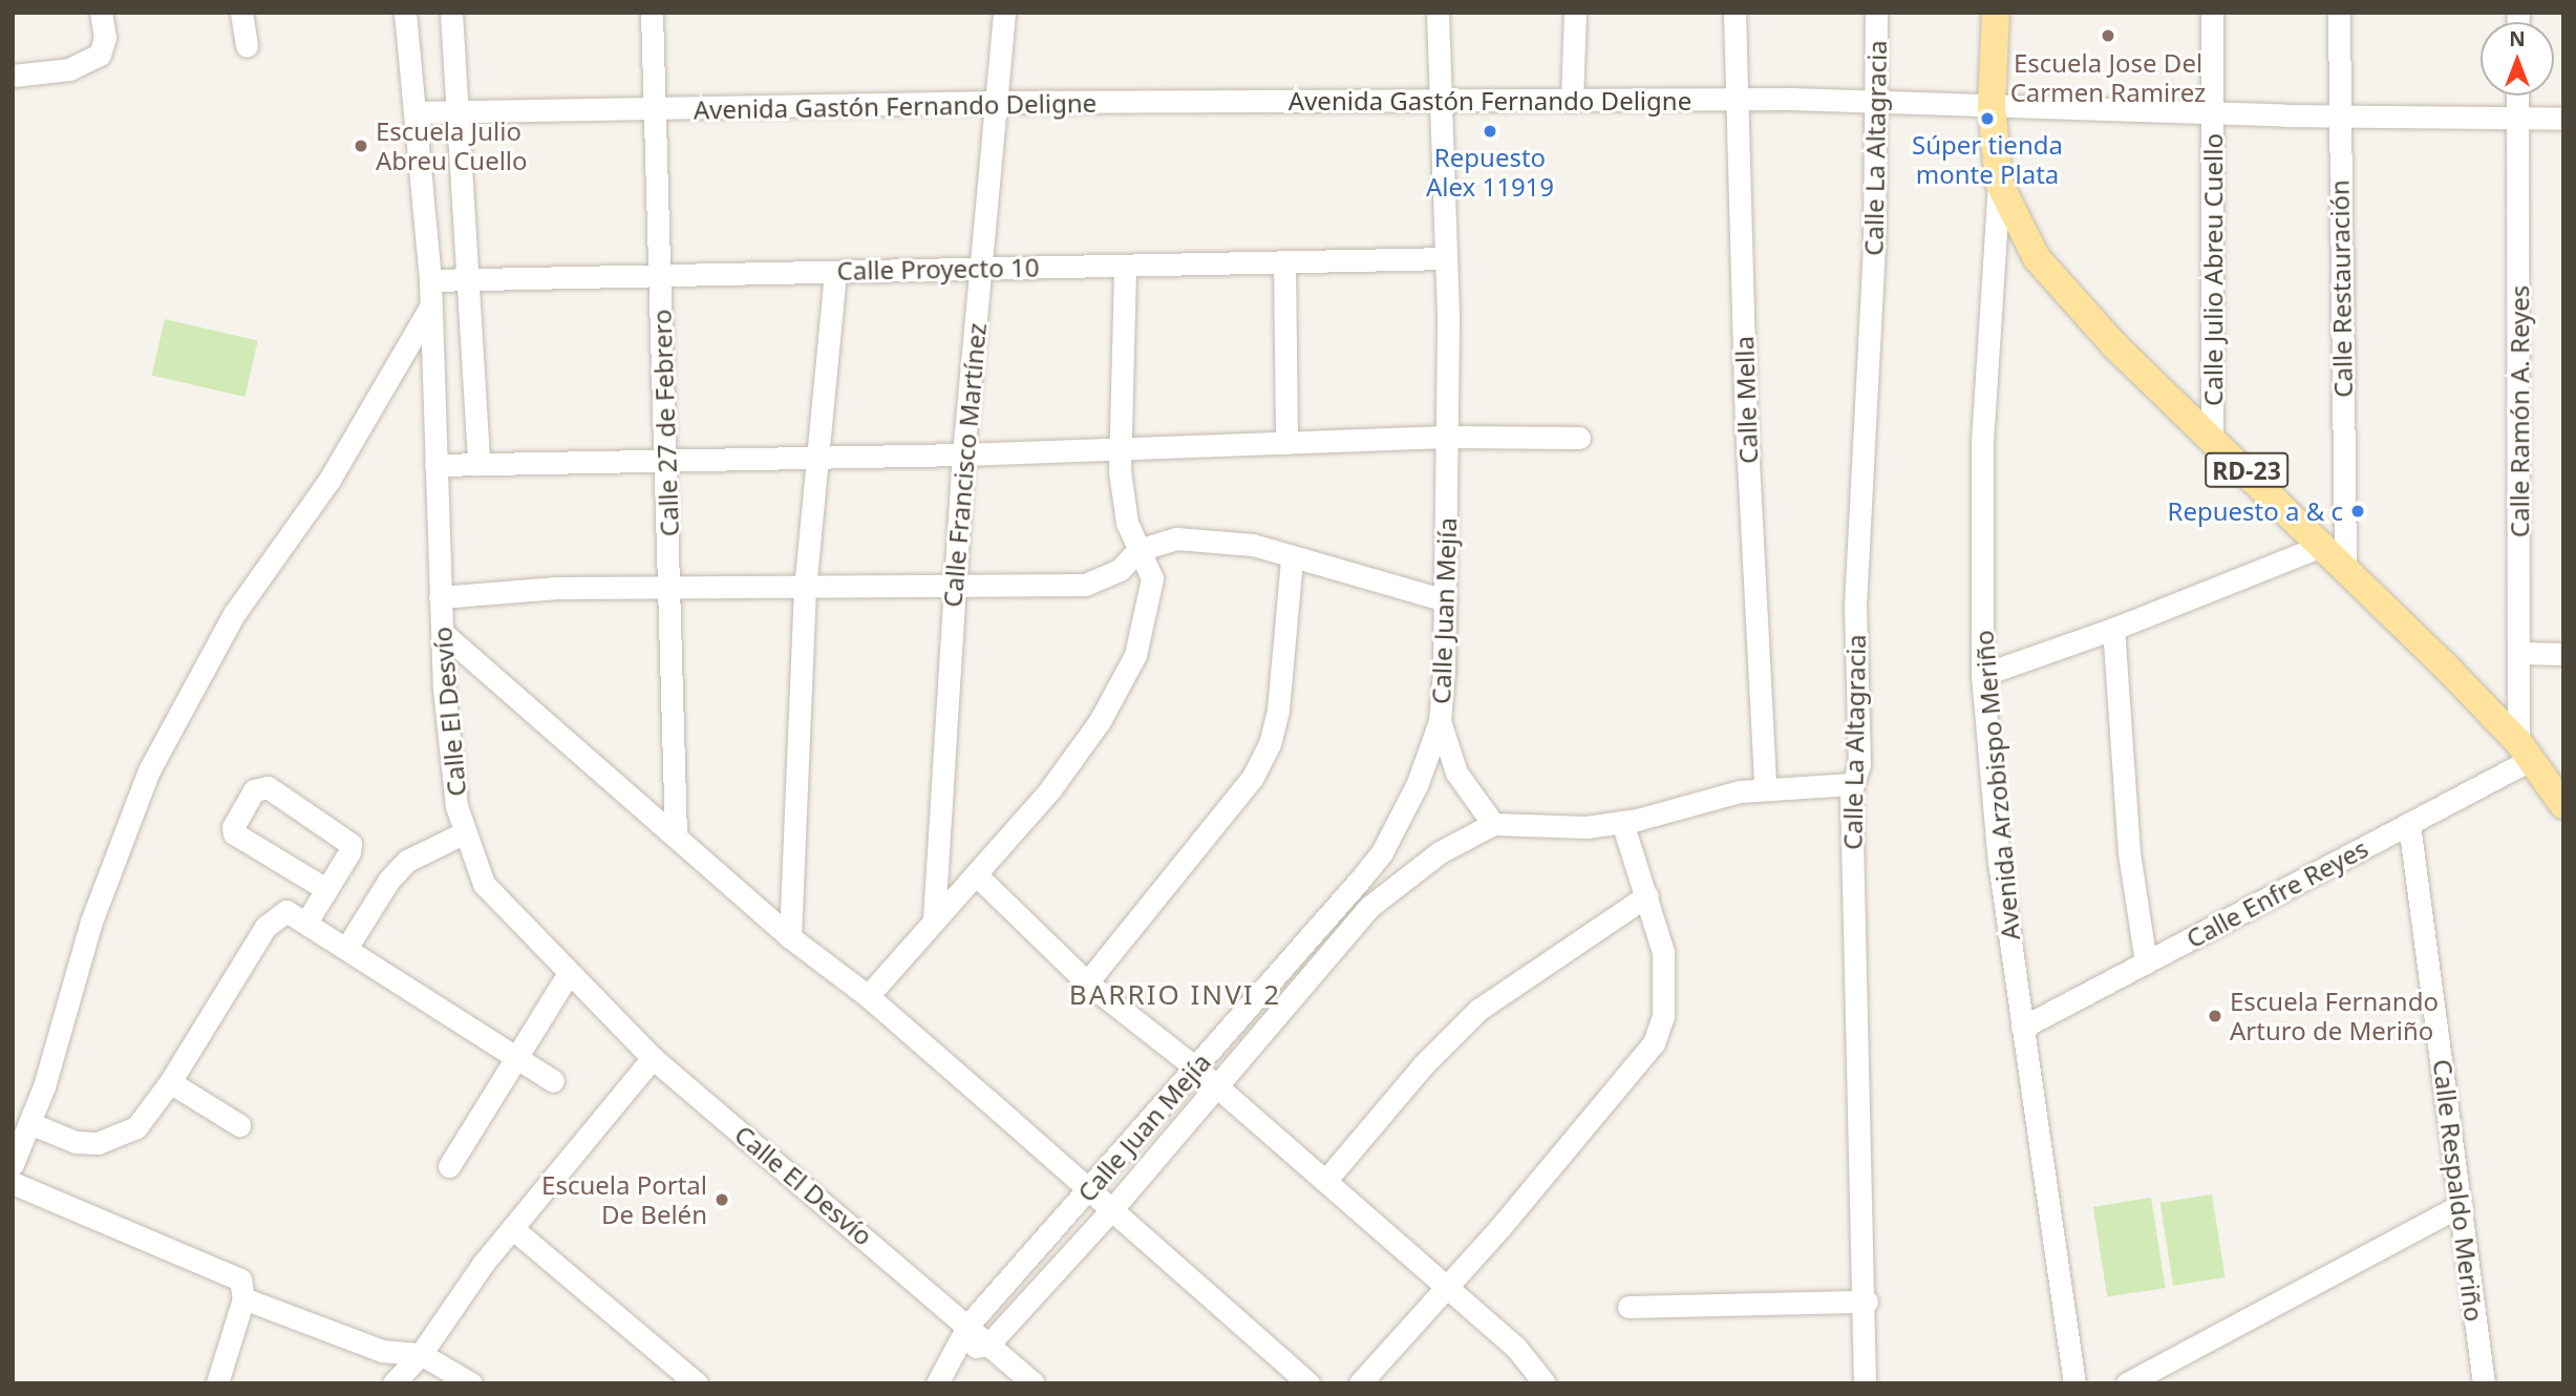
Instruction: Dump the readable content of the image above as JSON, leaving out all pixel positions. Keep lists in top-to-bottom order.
{
  "streets": {
    "main road": ["RD-23"],
    "street": [
      "Avenida Gastón Fernando Deligne",
      "Calle La Altagracia",
      "Calle Proyecto 10",
      "Calle Julio Abreu Cuello",
      "Calle Restauración",
      "Calle Mella",
      "Calle Ramón A. Reyes",
      "Calle 27 de Febrero",
      "Calle Francisco Martínez",
      "Calle Juan Mejía",
      "Calle El Desvío",
      "Avenida Arzobispo Meriño",
      "Calle Enfre Reyes",
      "Calle Respaldo Meriño"
    ]
  },
  "crossings": [
    ["Avenida Gastón Fernando Deligne", "Calle La Altagracia"],
    ["Avenida Gastón Fernando Deligne", "Calle Julio Abreu Cuello"],
    ["Avenida Gastón Fernando Deligne", "Calle Restauración"],
    ["Avenida Gastón Fernando Deligne", "Calle Mella"],
    ["Avenida Gastón Fernando Deligne", "Calle Ramón A. Reyes"],
    ["Avenida Gastón Fernando Deligne", "Calle 27 de Febrero"],
    ["Avenida Gastón Fernando Deligne", "Calle Francisco Martínez"],
    ["Avenida Gastón Fernando Deligne", "RD-23"],
    ["Avenida Gastón Fernando Deligne", "Calle Juan Mejía"],
    ["Avenida Gastón Fernando Deligne", "Calle El Desvío"],
    ["Calle Proyecto 10", "Calle 27 de Febrero"],
    ["Calle Proyecto 10", "Calle Francisco Martínez"],
    ["Calle Proyecto 10", "Calle Juan Mejía"],
    ["Calle Proyecto 10", "Calle El Desvío"],
    ["Calle Julio Abreu Cuello", "RD-23"],
    ["Calle Restauración", "RD-23"],
    ["Calle Ramón A. Reyes", "RD-23"],
    ["Calle Ramón A. Reyes", "Calle Enfre Reyes"],
    ["RD-23", "Avenida Arzobispo Meriño"],
    ["RD-23", "Calle Enfre Reyes"],
    ["Calle Juan Mejía", "Calle El Desvío"],
    ["Avenida Arzobispo Meriño", "Calle Enfre Reyes"],
    ["Calle Enfre Reyes", "Calle Respaldo Meriño"]
  ],
  "districts": ["BARRIO INVI 2"],
  "places": [
    "Escuela Jose Del Carmen Ramirez",
    "Súper tienda monte Plata",
    "Repuesto Alex 11919",
    "Escuela Julio Abreu Cuello",
    "Repuesto a & c",
    "Escuela Fernando Arturo de Meriño",
    "Escuela Portal De Belén"
  ],
  "north": "top"
}
